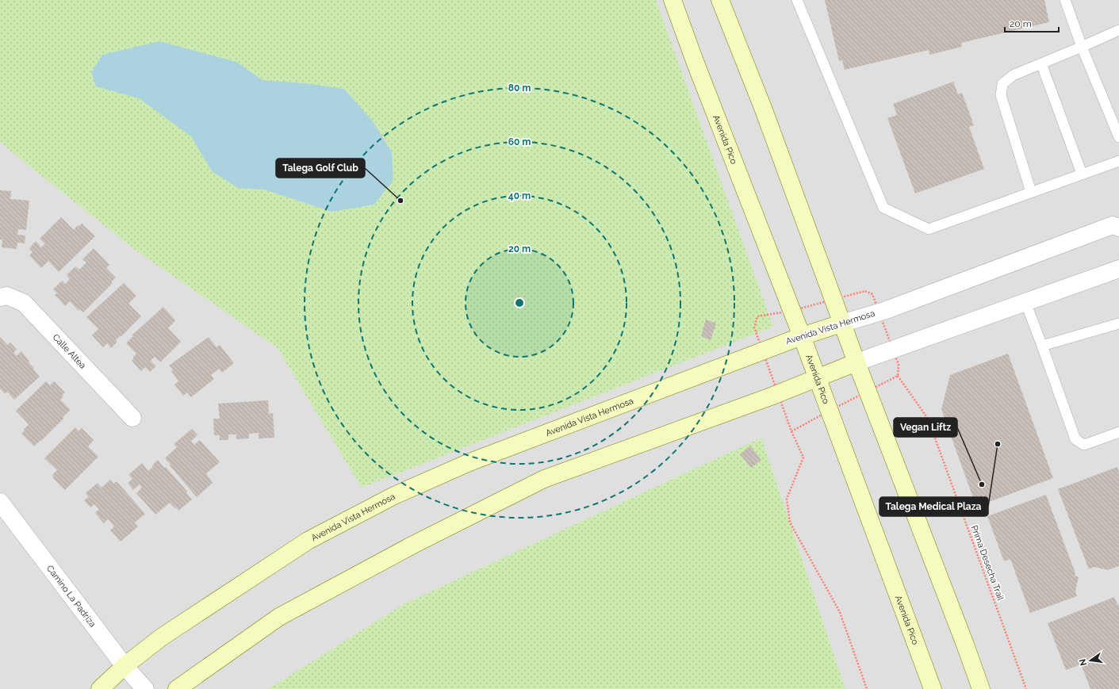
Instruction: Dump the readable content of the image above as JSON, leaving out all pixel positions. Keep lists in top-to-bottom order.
{
  "streets": {
    "main road": ["Avenida Pico", "Avenida Vista Hermosa"],
    "street": ["Calle Altea", "Camino La Padriza"],
    "path": ["Prima Desecha Trail"]
  },
  "crossings": [
    ["Avenida Pico", "Avenida Vista Hermosa"],
    ["Avenida Vista Hermosa", "Camino La Padriza"]
  ],
  "places": ["Talega Golf Club", "Talega Medical Plaza", "Vegan Liftz"],
  "scale_bar": "20 m",
  "north": "left",
  "rings": [
    "80 m",
    "60 m",
    "40 m",
    "20 m"
  ]
}
